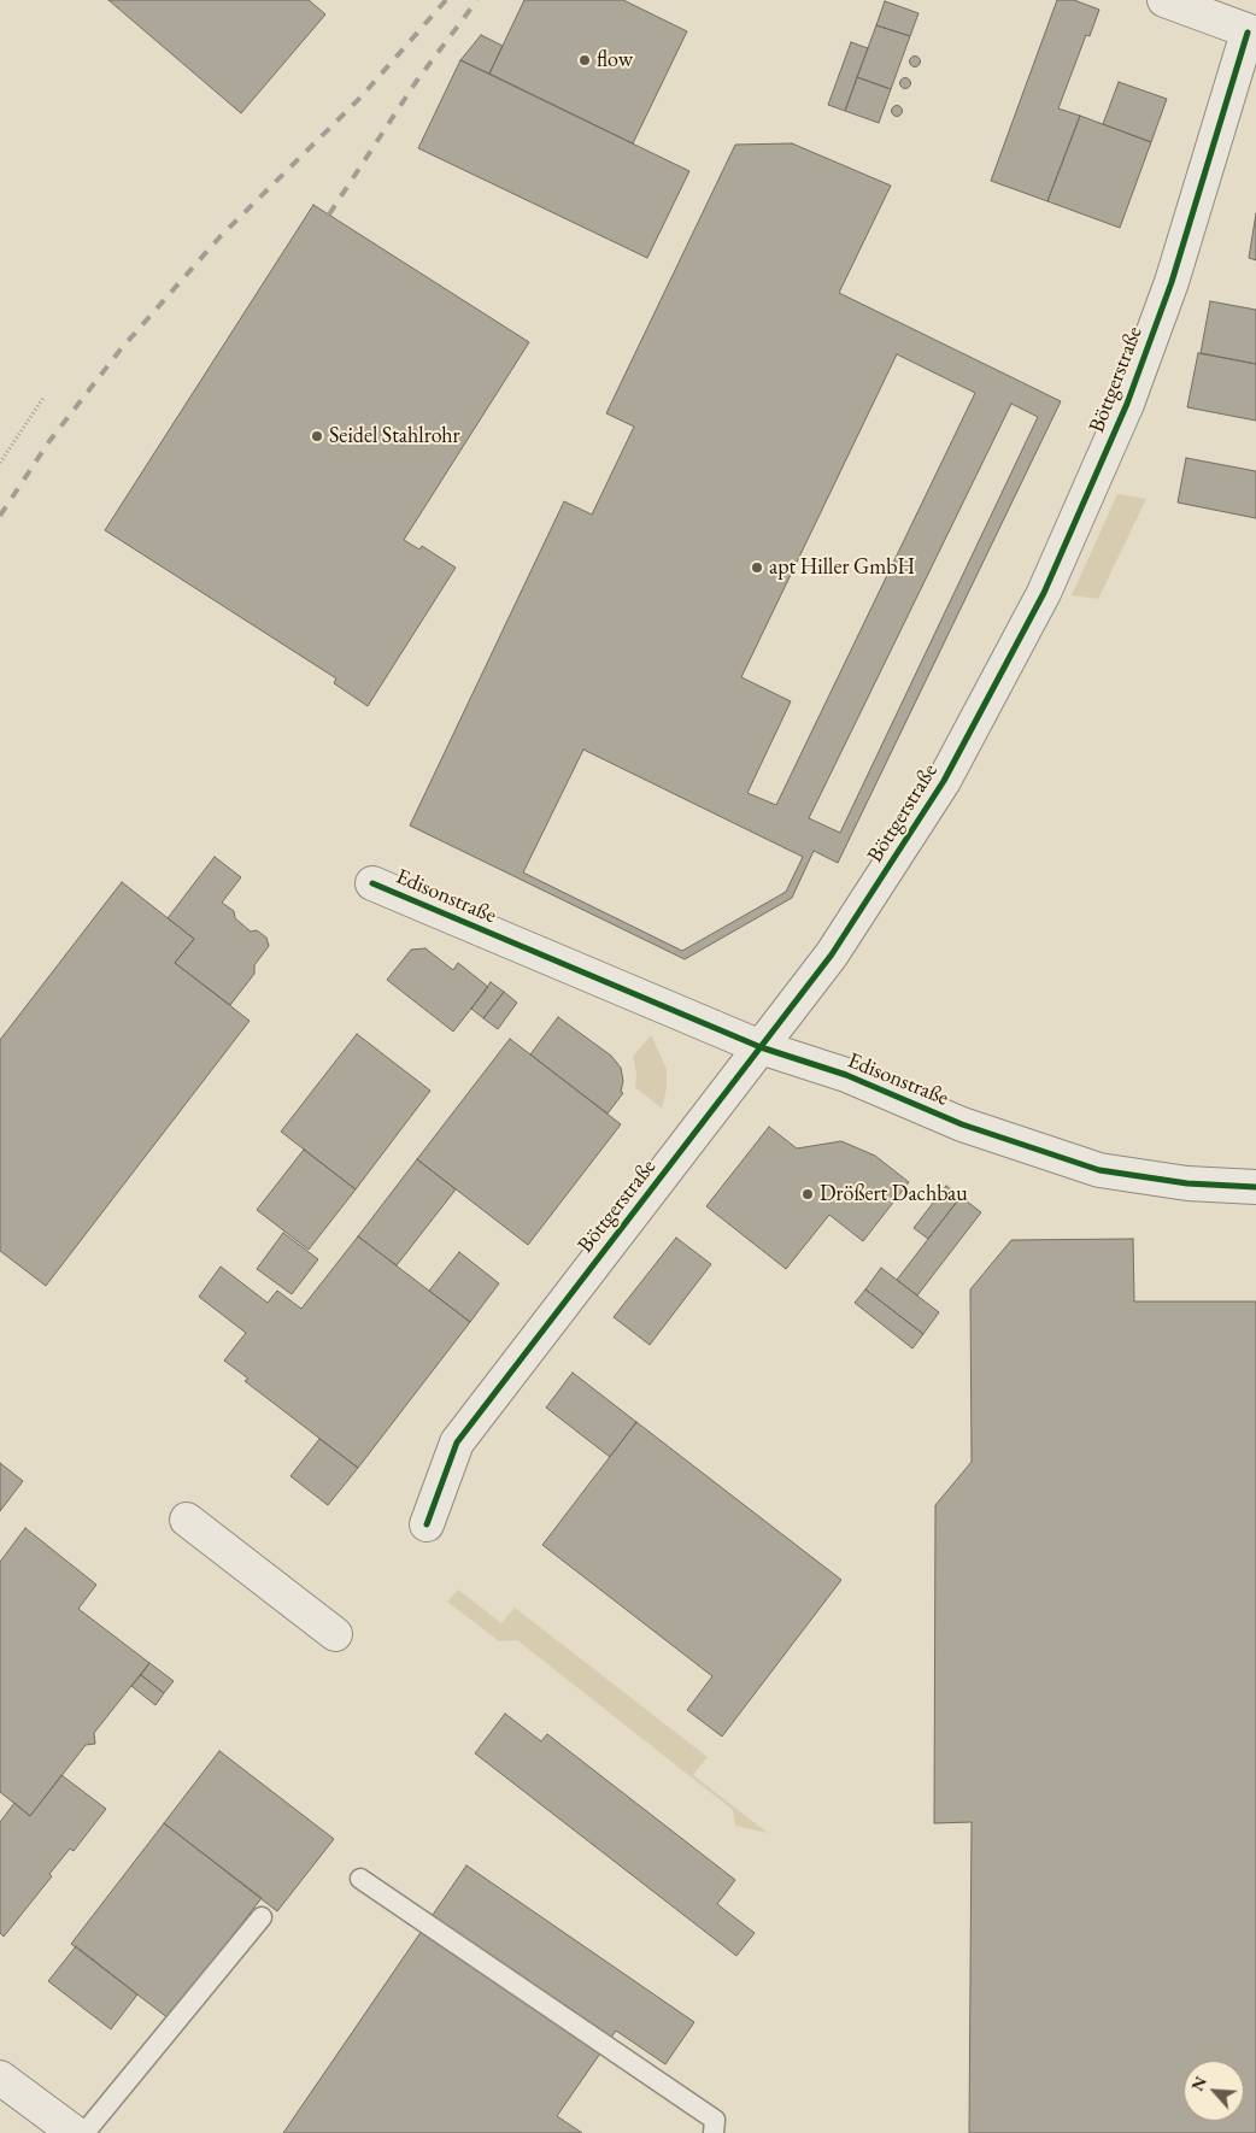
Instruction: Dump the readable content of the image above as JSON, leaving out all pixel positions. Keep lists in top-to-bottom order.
{
  "streets": {
    "street": ["Böttgerstraße", "Edisonstraße"]
  },
  "crossings": [
    ["Böttgerstraße", "Edisonstraße"]
  ],
  "places": [
    "flow",
    "Seidel Stahlrohr",
    "apt Hiller GmbH",
    "Drößert Dachbau"
  ],
  "north": "top left"
}
